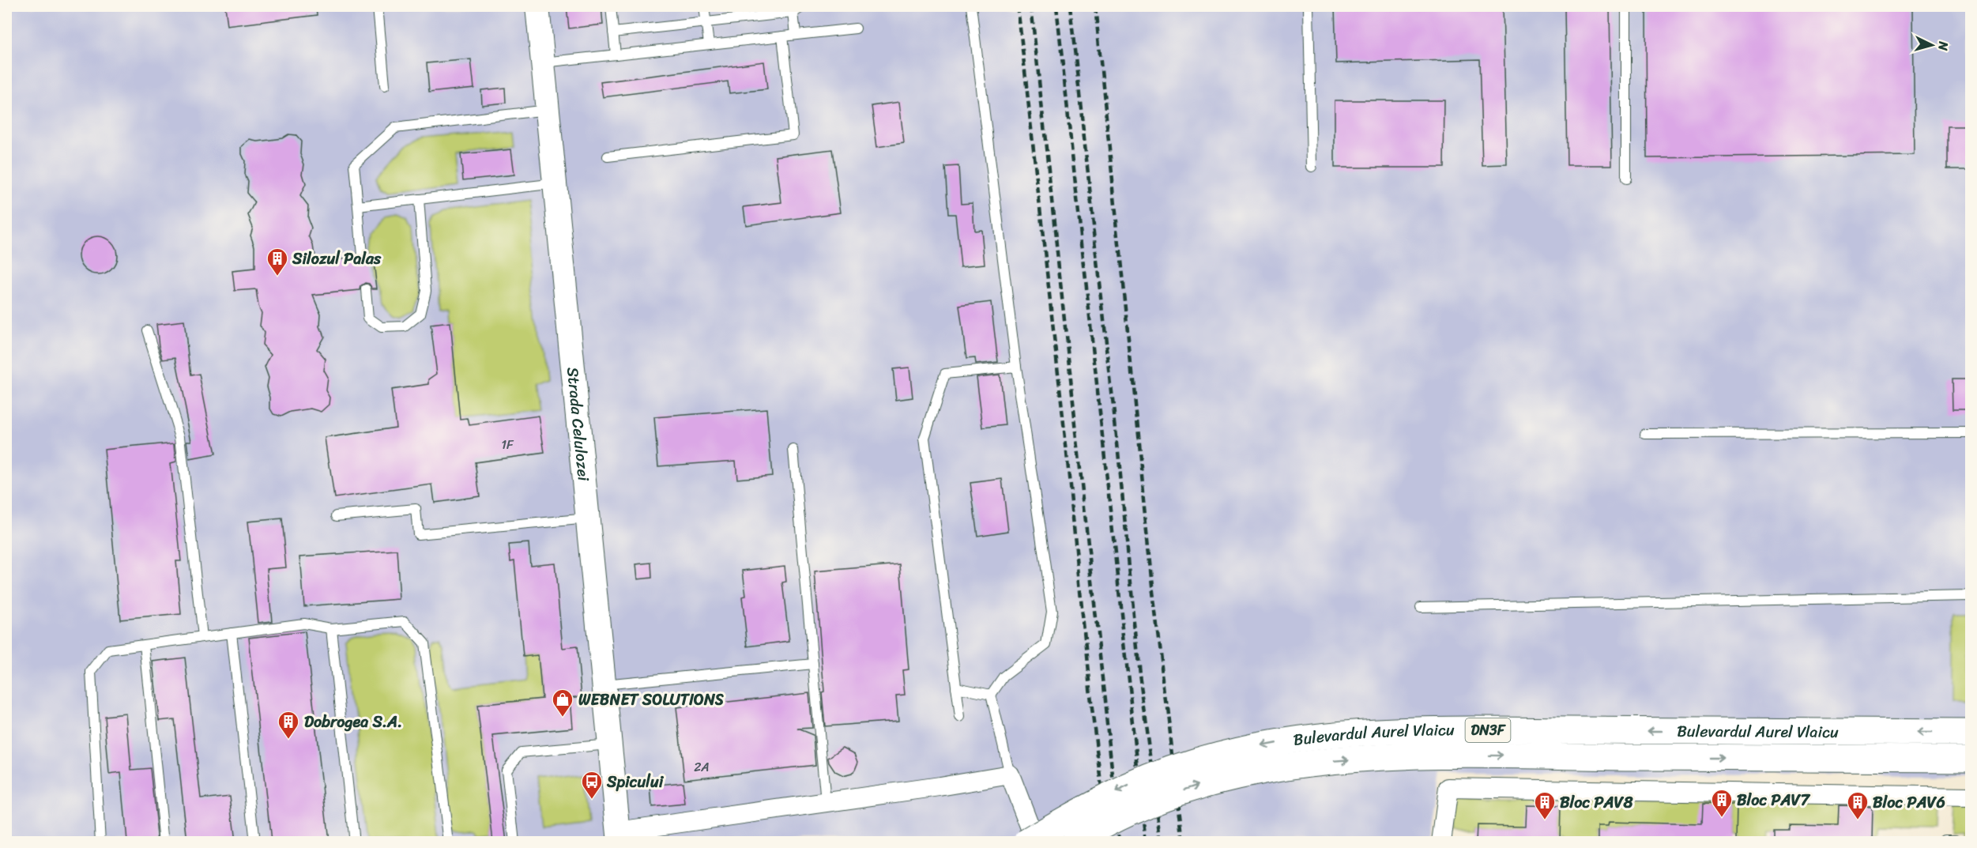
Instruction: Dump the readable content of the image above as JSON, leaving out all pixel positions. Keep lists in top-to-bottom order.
{
  "streets": {
    "main road": ["DN3F", "Bulevardul Aurel Vlaicu"],
    "street": ["Strada Celulozei"]
  },
  "places": {
    "building": [
      "Silozul Palas",
      "Dobrogea S.A.",
      "Bloc PAV7",
      "Bloc PAV8",
      "Bloc PAV6"
    ],
    "shop": ["WEBNET SOLUTIONS"],
    "bus stop": ["Spicului"]
  },
  "house_numbers": ["1F", "2A"],
  "north": "right"
}
